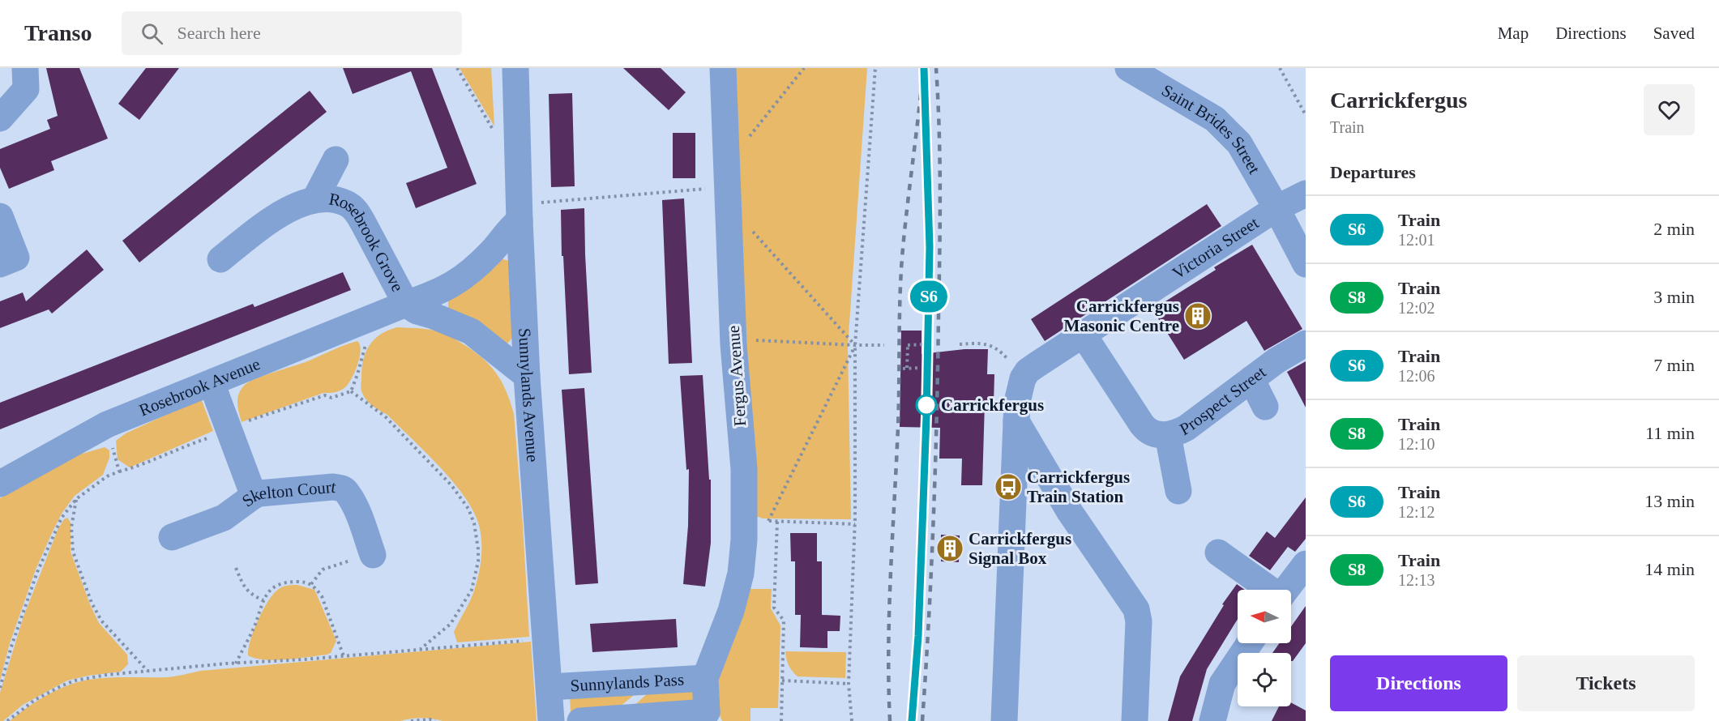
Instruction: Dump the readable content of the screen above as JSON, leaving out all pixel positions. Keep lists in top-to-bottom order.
{
  "streets": {
    "street": [
      "Saint Brides Street",
      "Victoria Street",
      "Rosebrook Grove",
      "Fergus Avenue",
      "Rosebrook Avenue",
      "Sunnylands Avenue",
      "Prospect Street",
      "Skelton Court",
      "Sunnylands Pass"
    ]
  },
  "crossings": [
    ["Saint Brides Street", "Victoria Street"],
    ["Victoria Street", "Prospect Street"],
    ["Rosebrook Grove", "Rosebrook Avenue"],
    ["Fergus Avenue", "Sunnylands Pass"],
    ["Rosebrook Avenue", "Sunnylands Avenue"],
    ["Sunnylands Avenue", "Sunnylands Pass"]
  ],
  "places": {
    "building": ["Carrickfergus Masonic Centre", "Carrickfergus Signal Box"],
    "other": ["Carrickfergus"],
    "bus stop": ["Carrickfergus Train Station"]
  },
  "north": "left",
  "page": {
    "header": "Transo",
    "search": "Search here",
    "nav": ["Map", "Directions", "Saved"],
    "on_map": "S6",
    "heading": [
      ["Carrickfergus", "Train"],
      "Departures"
    ],
    "list": [
      {
        "mark": "S6",
        "name": "Train",
        "note": "12:01",
        "value": "2 min"
      },
      {
        "mark": "S8",
        "name": "Train",
        "note": "12:02",
        "value": "3 min"
      },
      {
        "mark": "S6",
        "name": "Train",
        "note": "12:06",
        "value": "7 min"
      },
      {
        "mark": "S8",
        "name": "Train",
        "note": "12:10",
        "value": "11 min"
      },
      {
        "mark": "S6",
        "name": "Train",
        "note": "12:12",
        "value": "13 min"
      },
      {
        "mark": "S8",
        "name": "Train",
        "note": "12:13",
        "value": "14 min"
      }
    ],
    "buttons": ["Directions", "Tickets"]
  }
}
